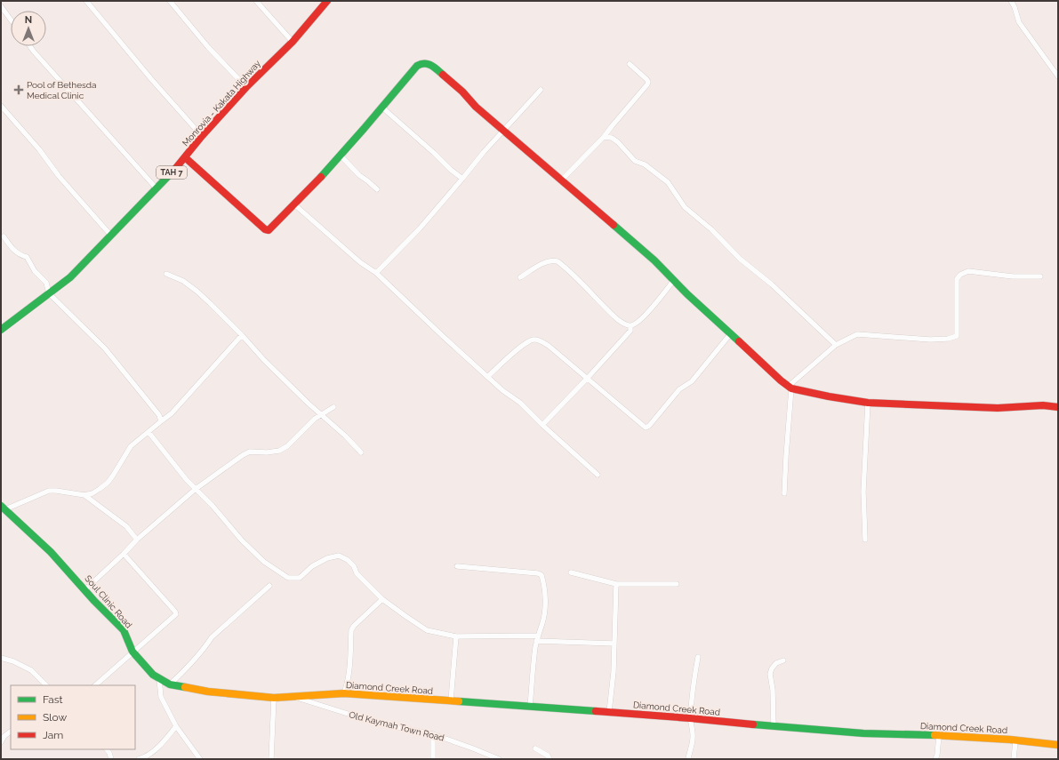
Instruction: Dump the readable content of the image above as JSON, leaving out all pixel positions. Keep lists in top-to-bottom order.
{
  "streets": {
    "main road": [
      "Monrovia - Kakata Highway",
      "TAH 7",
      "Soul Clinic Road",
      "Diamond Creek Road"
    ],
    "street": ["Old Kaymah Town Road"]
  },
  "crossings": [
    ["Soul Clinic Road", "Diamond Creek Road"],
    ["Soul Clinic Road", "Old Kaymah Town Road"],
    ["Diamond Creek Road", "Old Kaymah Town Road"]
  ],
  "places": {
    "health": ["Pool of Bethesda Medical Clinic"]
  },
  "legend": ["Fast", "Slow", "Jam"],
  "north": "top"
}
